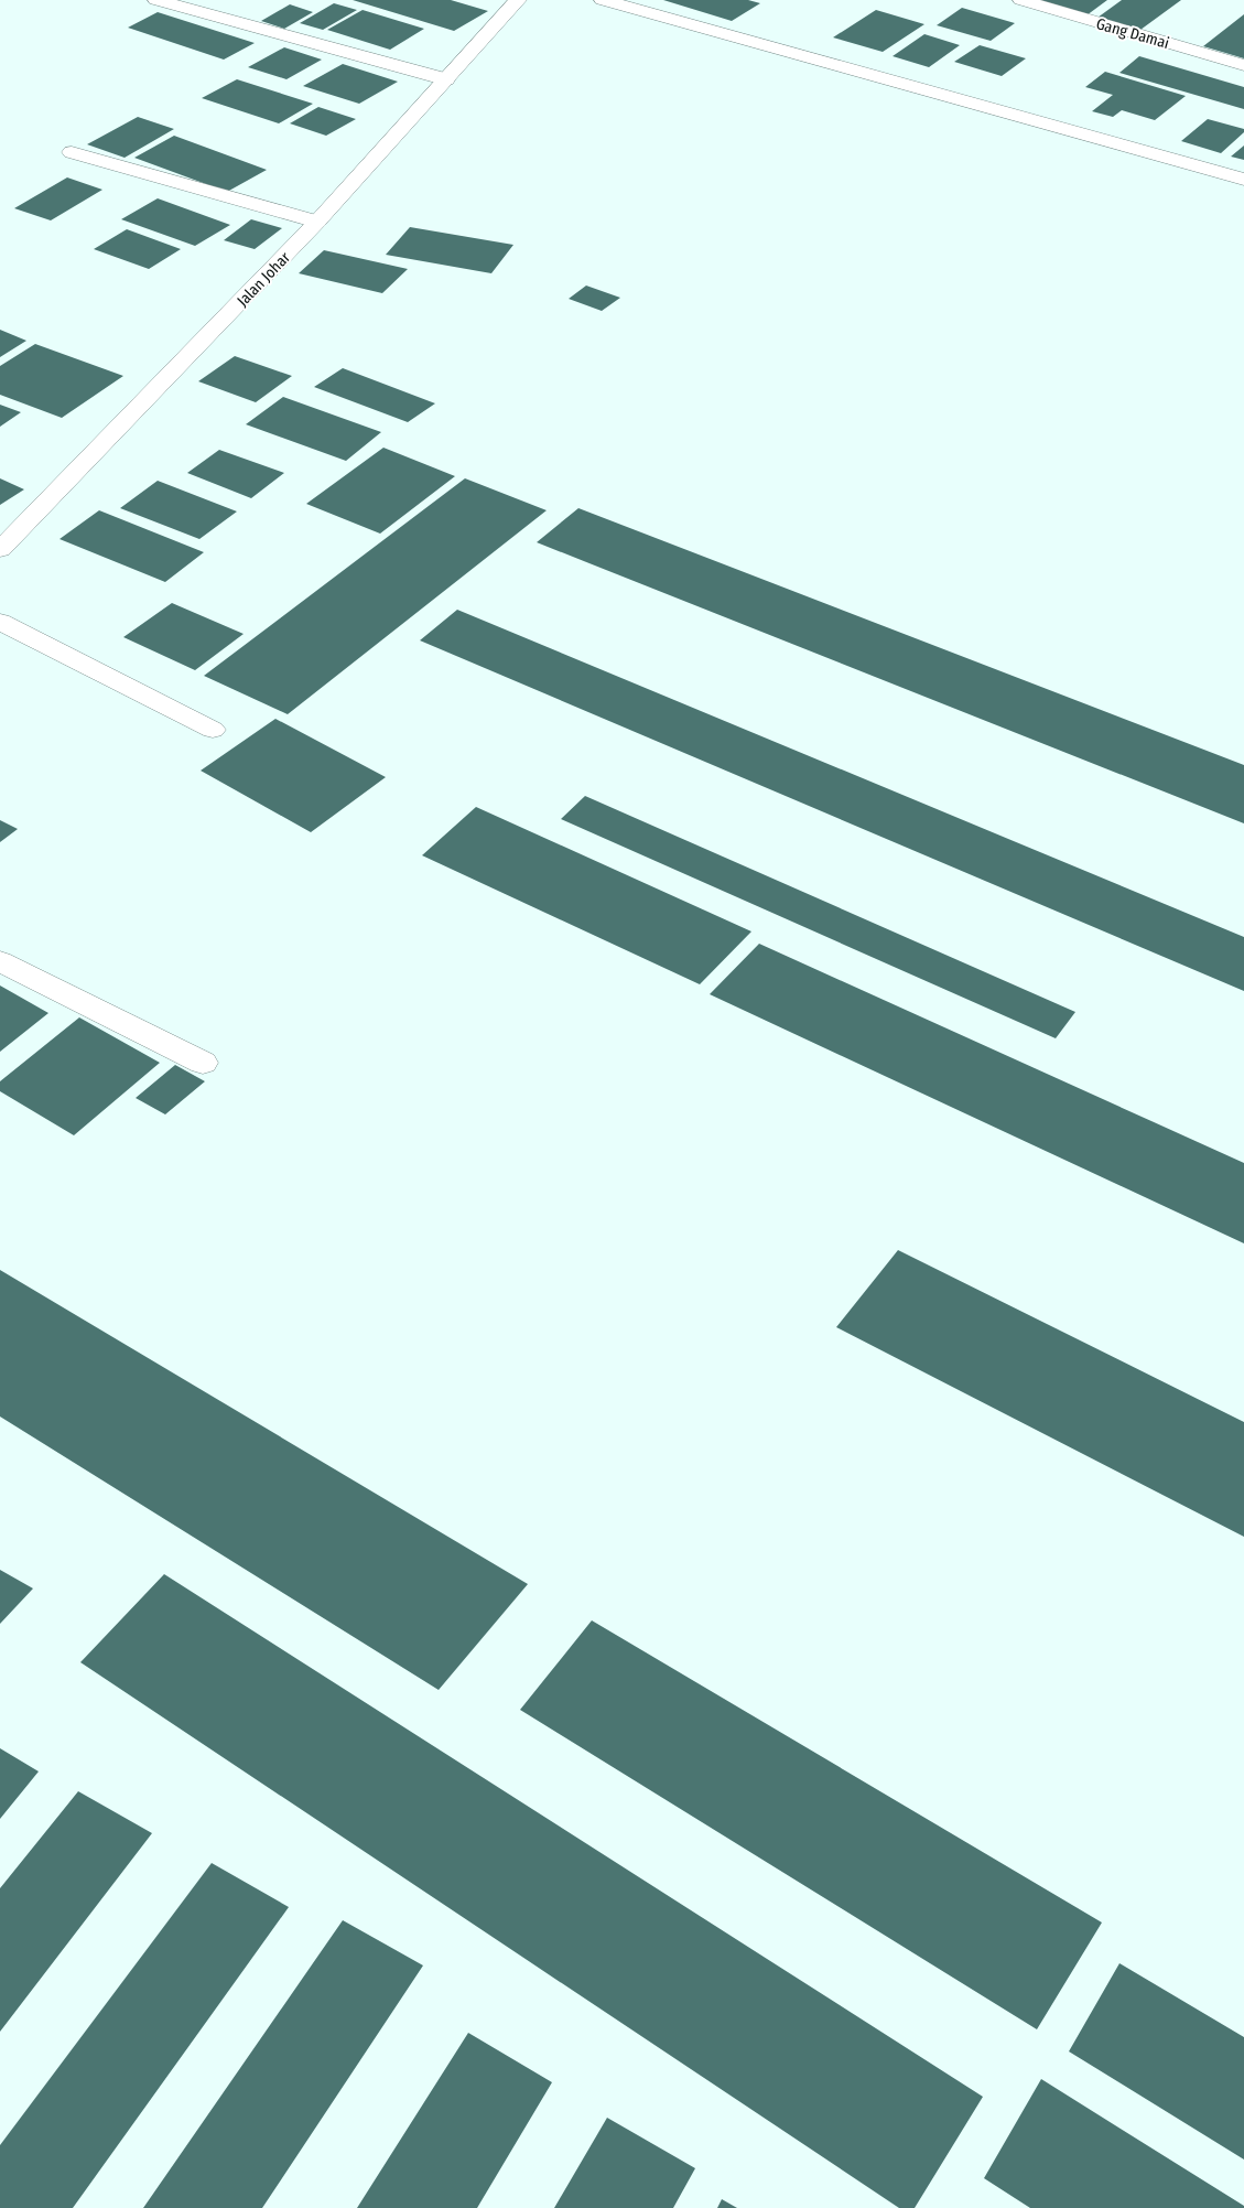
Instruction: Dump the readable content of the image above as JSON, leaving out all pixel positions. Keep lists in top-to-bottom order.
{
  "streets": {
    "street": ["Gang Damai", "Jalan Johar"]
  }
}
